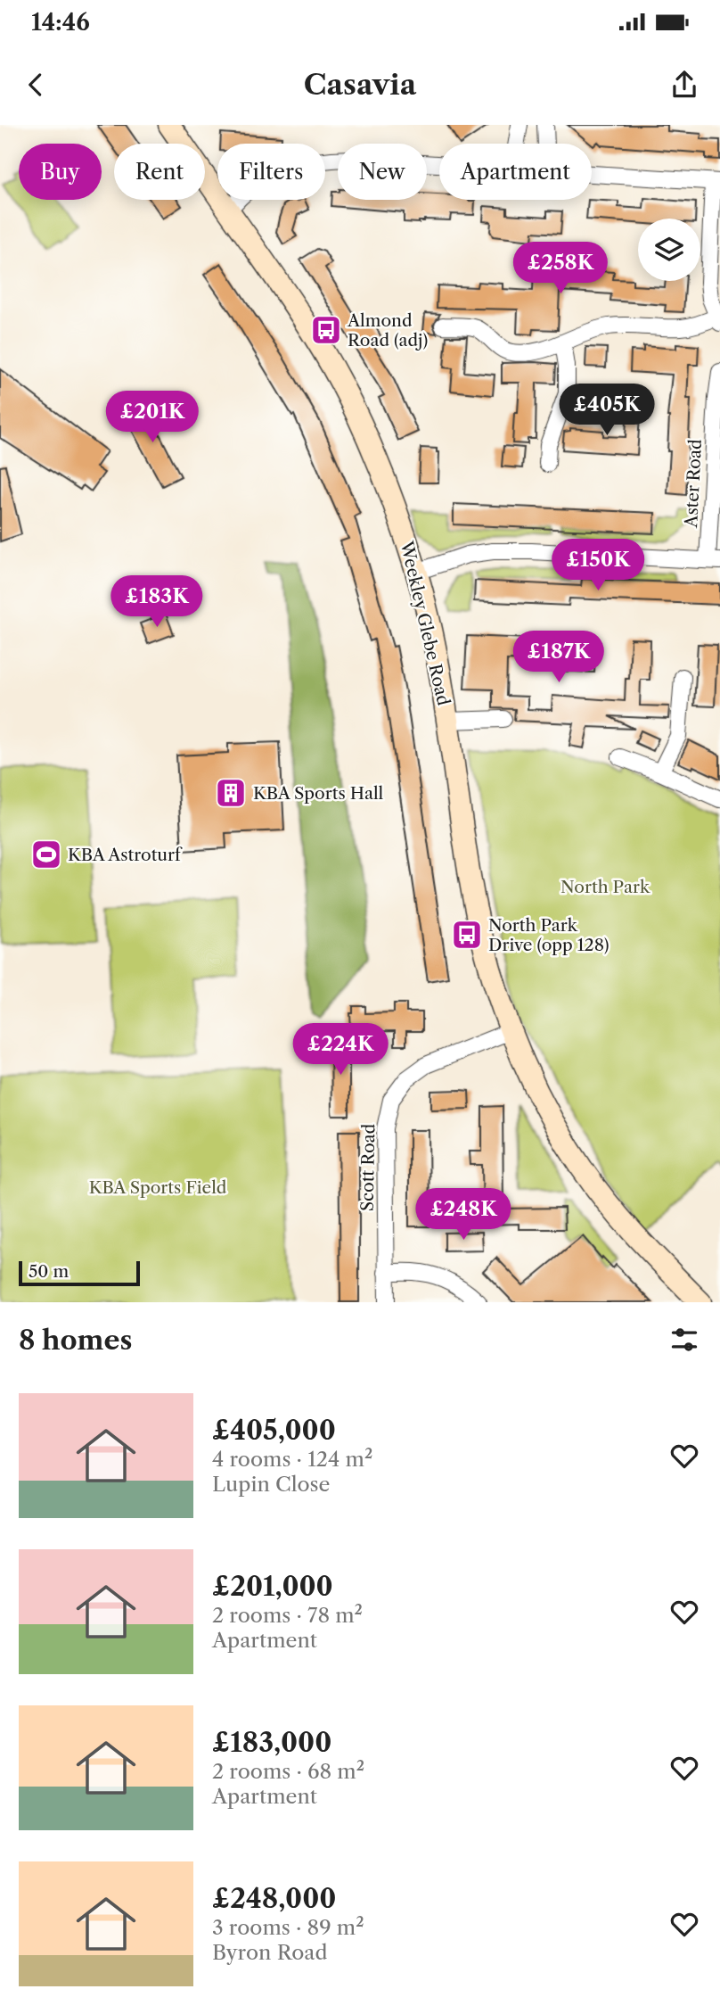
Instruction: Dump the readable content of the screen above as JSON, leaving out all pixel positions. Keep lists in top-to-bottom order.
{
  "streets": {
    "street": ["Aster Road", "Weekley Glebe Road", "Scott Road"]
  },
  "crossings": [
    ["Weekley Glebe Road", "Scott Road"]
  ],
  "parks": ["North Park", "KBA Sports Field"],
  "places": {
    "bus stop": ["Almond Road (adj)", "North Park Drive (opp 128)"],
    "building": ["KBA Sports Hall"],
    "sports": ["KBA Astroturf"]
  },
  "scale_bar": "50 m",
  "page": {
    "status": "14:46",
    "header": "Casavia",
    "chip": [
      "Buy",
      "Rent",
      "Filters",
      "New",
      "Apartment"
    ],
    "price": [
      "£258K",
      "£405K",
      "£201K",
      "£150K",
      "£183K",
      "£187K",
      "£224K",
      "£248K"
    ],
    "scale": "50 m",
    "heading": "8 homes",
    "list": [
      {
        "name": "£405,000",
        "note": "4 rooms · 124 m² · Lupin Close"
      },
      {
        "name": "£201,000",
        "note": "2 rooms · 78 m² · Apartment"
      },
      {
        "name": "£183,000",
        "note": "2 rooms · 68 m² · Apartment"
      },
      {
        "name": "£248,000",
        "note": "3 rooms · 89 m² · Byron Road"
      }
    ]
  }
}
